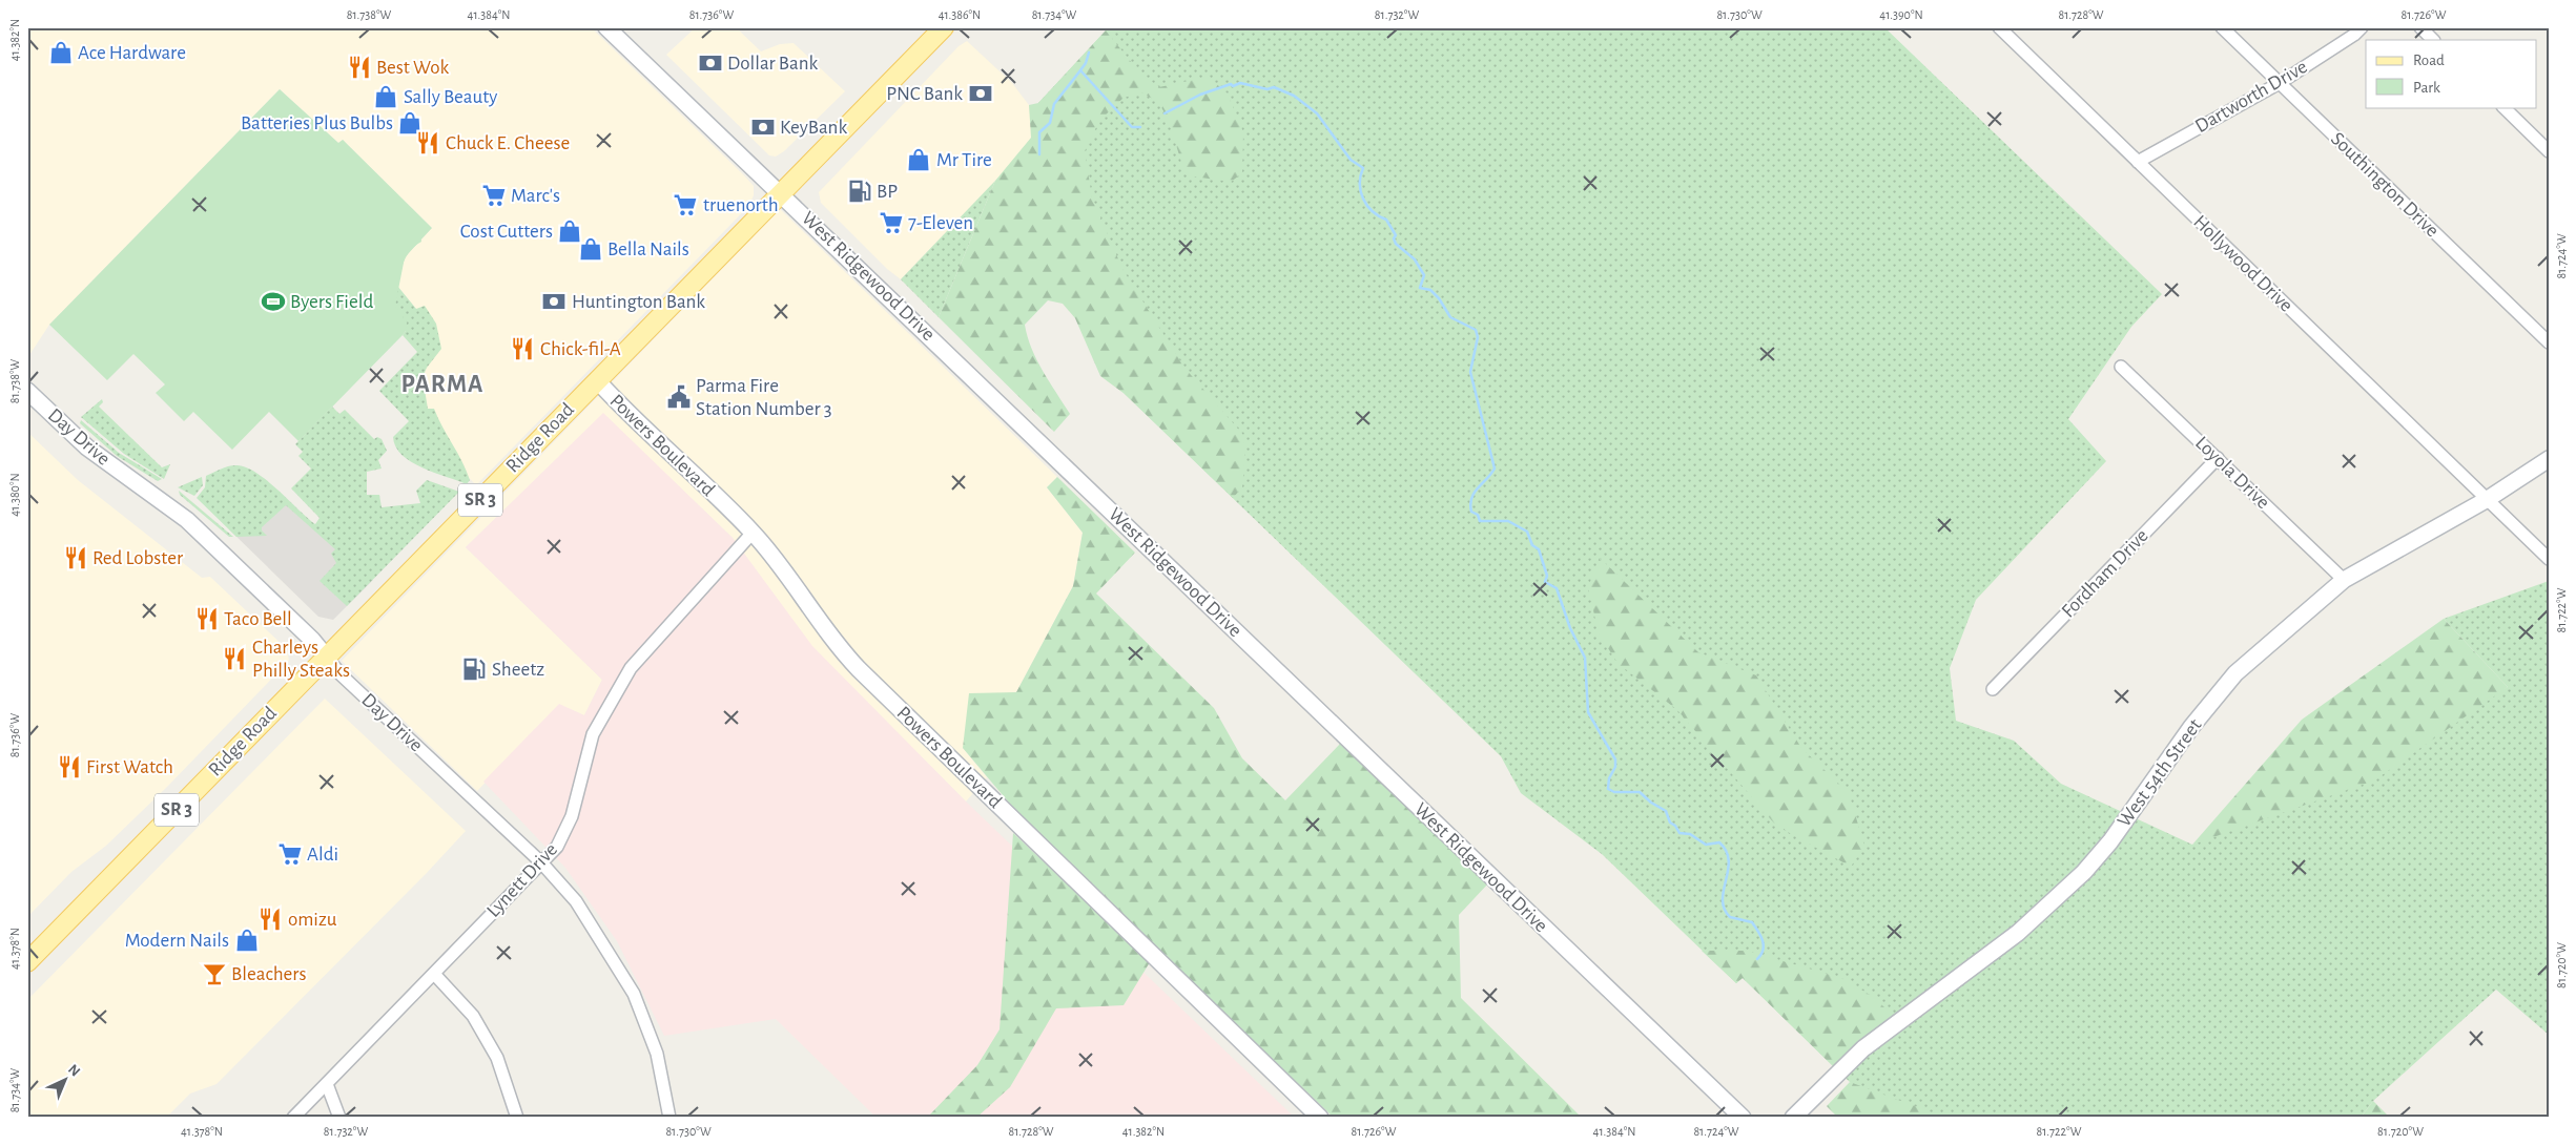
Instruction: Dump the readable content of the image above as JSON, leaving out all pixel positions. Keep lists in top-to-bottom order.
{
  "streets": {
    "main road": ["Ridge Road", "SR 3"],
    "street": [
      "Dartworth Drive",
      "Southington Drive",
      "Hollywood Drive",
      "West Ridgewood Drive",
      "Day Drive",
      "Powers Boulevard",
      "Loyola Drive",
      "Fordham Drive",
      "West 54th Street",
      "Lynett Drive"
    ]
  },
  "crossings": [
    ["Dartworth Drive", "Southington Drive"],
    ["Dartworth Drive", "Hollywood Drive"],
    ["Hollywood Drive", "West 54th Street"],
    ["West Ridgewood Drive", "Ridge Road"],
    ["Day Drive", "Ridge Road"],
    ["Day Drive", "Lynett Drive"],
    ["Ridge Road", "Powers Boulevard"],
    ["Powers Boulevard", "Lynett Drive"],
    ["Loyola Drive", "Fordham Drive"],
    ["Loyola Drive", "West 54th Street"]
  ],
  "districts": ["PARMA"],
  "places": {
    "shop": [
      "Ace Hardware",
      "Sally Beauty",
      "Batteries Plus Bulbs",
      "Mr Tire",
      "Cost Cutters",
      "Bella Nails",
      "Modern Nails"
    ],
    "bank": [
      "Dollar Bank",
      "PNC Bank",
      "KeyBank",
      "Huntington Bank"
    ],
    "restaurant": [
      "Best Wok",
      "Chuck E. Cheese",
      "Chick-fil-A",
      "Red Lobster",
      "Taco Bell",
      "Charleys Philly Steaks",
      "First Watch",
      "omizu"
    ],
    "fuel station": ["BP", "Sheetz"],
    "supermarket": [
      "Marc's",
      "truenorth",
      "7-Eleven",
      "Aldi"
    ],
    "sports": ["Byers Field"],
    "public building": ["Parma Fire Station Number 3"],
    "bar": ["Bleachers"]
  },
  "legend": ["Road", "Park"],
  "north": "top right",
  "coordinates": [
    "81.738°W",
    "41.384°N",
    "81.736°W",
    "41.386°N",
    "81.734°W",
    "81.732°W",
    "81.730°W",
    "41.390°N",
    "81.728°W",
    "81.726°W",
    "41.382°N",
    "81.724°W",
    "41.380°N",
    "81.722°W",
    "41.378°N",
    "81.720°W"
  ]
}
